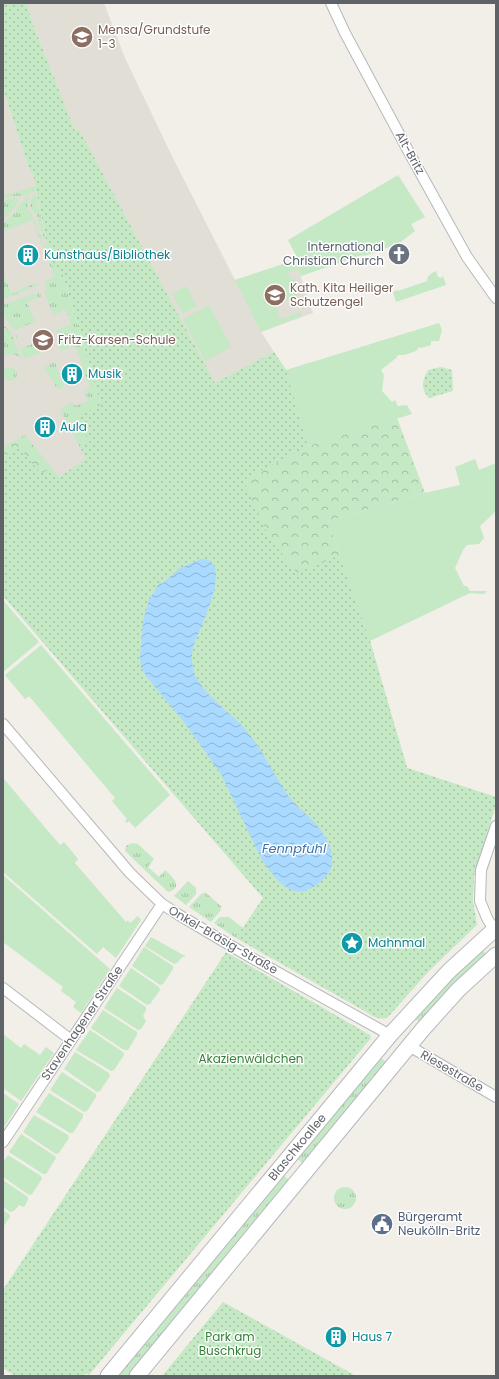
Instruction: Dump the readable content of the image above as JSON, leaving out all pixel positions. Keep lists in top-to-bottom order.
{
  "streets": {
    "main road": ["Blaschkoallee"],
    "street": [
      "Alt-Britz",
      "Onkel-Bräsig-Straße",
      "Stavenhagener Straße",
      "Riesestraße"
    ]
  },
  "crossings": [
    ["Onkel-Bräsig-Straße", "Stavenhagener Straße"],
    ["Onkel-Bräsig-Straße", "Blaschkoallee"],
    ["Riesestraße", "Blaschkoallee"]
  ],
  "water": ["Fennpfuhl"],
  "parks": ["Akazienwäldchen", "Park am Buschkrug"],
  "places": {
    "school or university": ["Mensa/Grundstufe 1-3", "Kath. Kita Heiliger Schutzengel", "Fritz-Karsen-Schule"],
    "church": ["International Christian Church"],
    "building": [
      "Kunsthaus/Bibliothek",
      "Musik",
      "Aula",
      "Haus 7"
    ],
    "place": ["Mahnmal"],
    "public building": ["Bürgeramt Neukölln-Britz"]
  }
}
